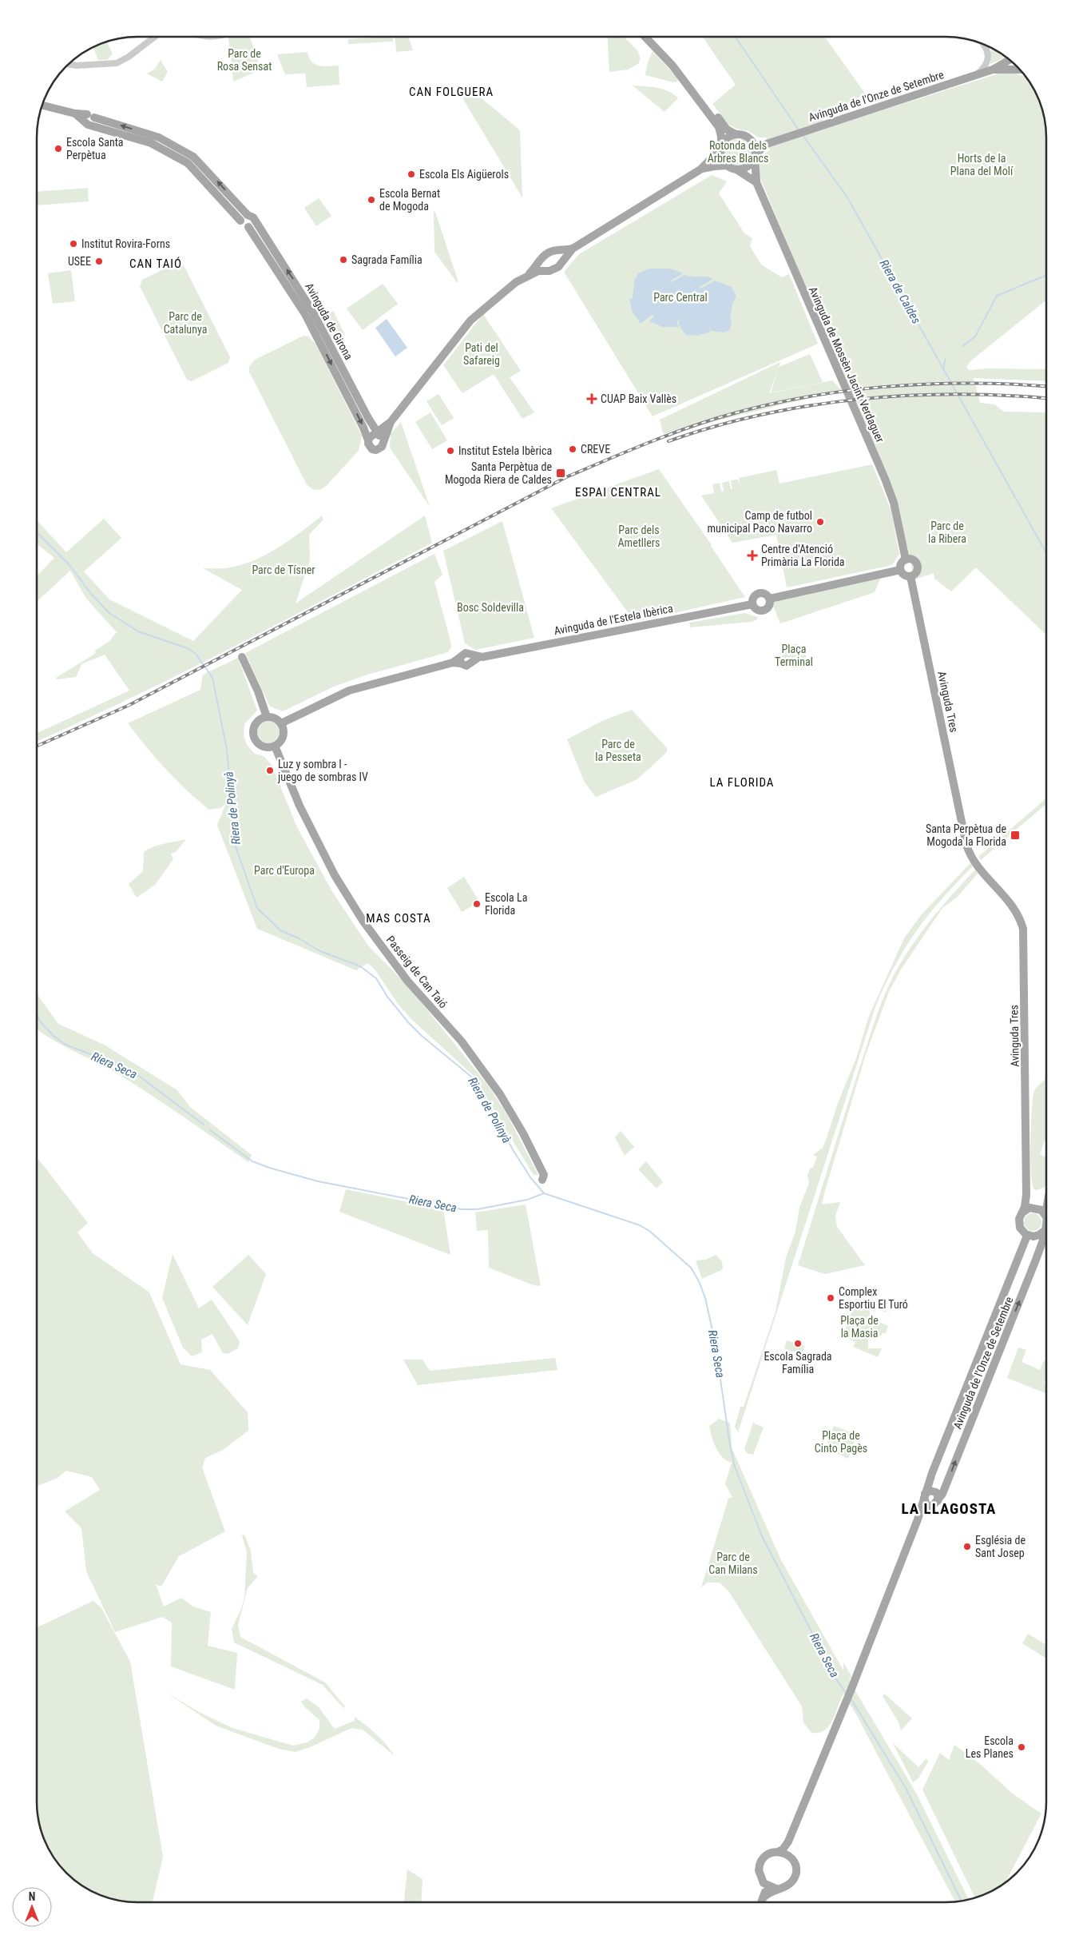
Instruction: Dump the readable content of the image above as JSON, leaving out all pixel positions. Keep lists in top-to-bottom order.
{
  "streets": {
    "main road": [
      "Avinguda de l'Onze de Setembre",
      "Avinguda de Girona",
      "Avinguda de Mossèn Jacint Verdaguer",
      "Avinguda de l'Estela Ibèrica",
      "Avinguda Tres",
      "Passeig de Can Taió"
    ]
  },
  "crossings": [
    ["Avinguda de l'Onze de Setembre", "Avinguda de Mossèn Jacint Verdaguer"],
    ["Avinguda de Mossèn Jacint Verdaguer", "Avinguda Tres"],
    ["Avinguda de l'Estela Ibèrica", "Passeig de Can Taió"]
  ],
  "districts": [
    "CAN FOLGUERA",
    "CAN TAIÓ",
    "ESPAI CENTRAL",
    "LA FLORIDA",
    "MAS COSTA",
    "LA LLAGOSTA"
  ],
  "water": ["Riera de Caldes", "Riera de Polinyà", "Riera Seca"],
  "parks": [
    "Parc de Rosa Sensat",
    "Rotonda dels Arbres Blancs",
    "Horts de la Plana del Molí",
    "Parc Central",
    "Parc de Catalunya",
    "Pati del Safareig",
    "Parc de la Ribera",
    "Parc dels Ametllers",
    "Parc de Tísner",
    "Bosc Soldevilla",
    "Plaça Terminal",
    "Parc de la Pesseta",
    "Parc d'Europa",
    "Plaça de la Masia",
    "Plaça de Cinto Pagès",
    "Parc de Can Milans"
  ],
  "places": {
    "other": [
      "Escola Santa Perpètua",
      "Escola Els Aigüerols",
      "Escola Bernat de Mogoda",
      "Institut Rovira-Forns",
      "Sagrada Família",
      "USEE",
      "CREVE",
      "Institut Estela Ibèrica",
      "Camp de futbol municipal Paco Navarro",
      "Luz y sombra I - juego de sombras IV",
      "Escola La Florida",
      "Complex Esportiu El Turó",
      "Escola Sagrada Família",
      "Església de Sant Josep",
      "Escola Les Planes"
    ],
    "health": ["CUAP Baix Vallès", "Centre d'Atenció Primària La Florida"],
    "transit": ["Santa Perpètua de Mogoda Riera de Caldes", "Santa Perpètua de Mogoda la Florida"]
  },
  "north": "top"
}
